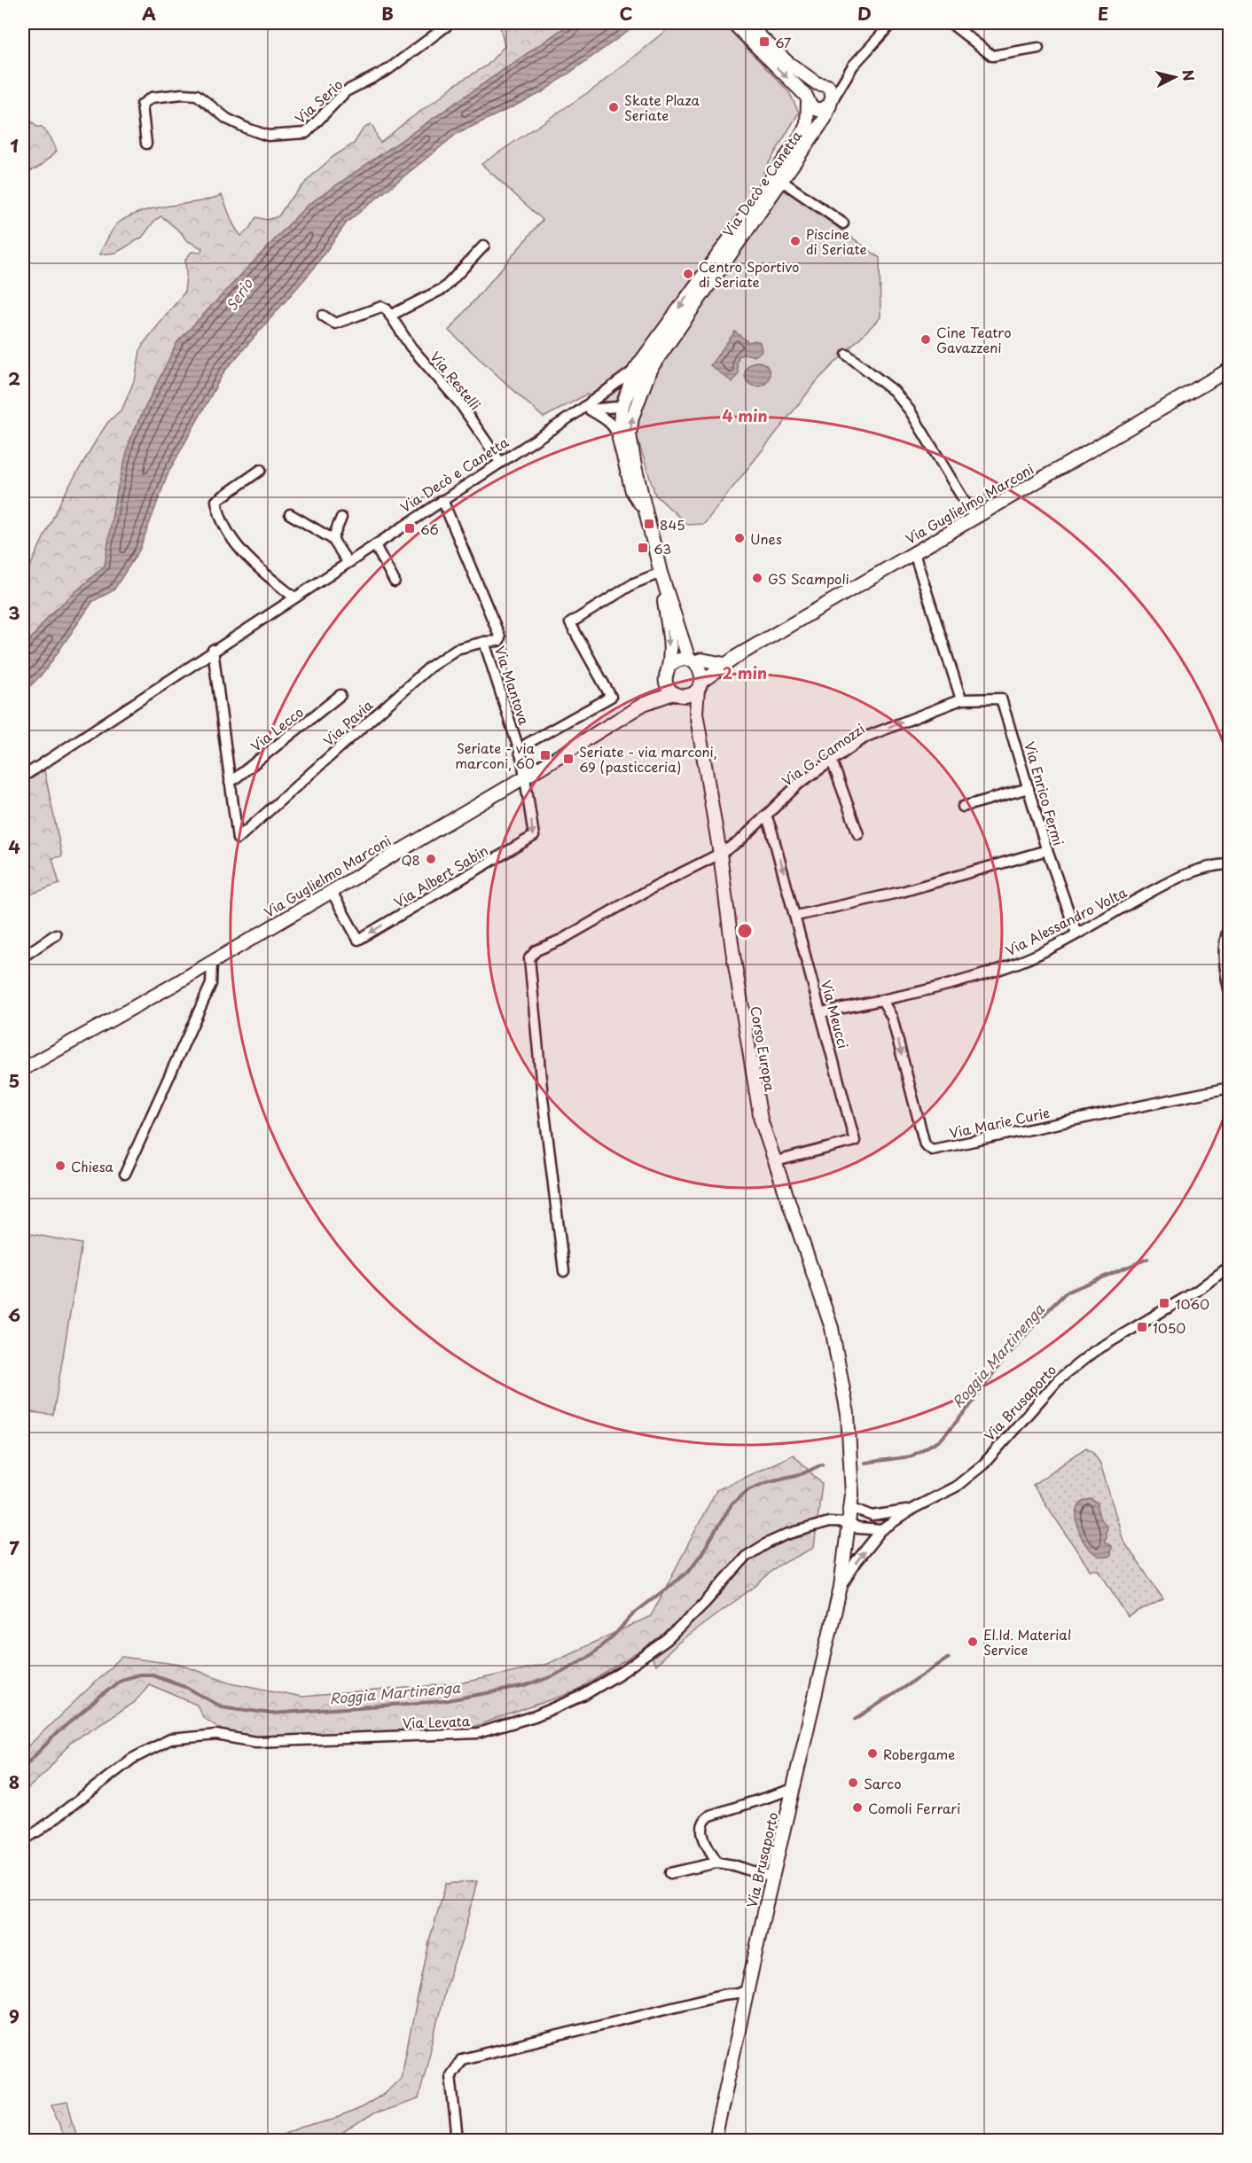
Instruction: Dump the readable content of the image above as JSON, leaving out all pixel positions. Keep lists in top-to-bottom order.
{
  "streets": {
    "street": [
      "Via Serio",
      "Via Decò e Canetta",
      "Via Restelli",
      "Via Guglielmo Marconi",
      "Via Mantova",
      "Via Pavia",
      "Via Lecco",
      "Via G. Camozzi",
      "Via Enrico Fermi",
      "Via Albert Sabin",
      "Via Alessandro Volta",
      "Via Meucci",
      "Corso Europa",
      "Via Marie Curie",
      "Via Brusaporto",
      "Via Levata"
    ]
  },
  "crossings": [
    ["Via Decò e Canetta", "Via Restelli"],
    ["Via Decò e Canetta", "Via Mantova"],
    ["Via Decò e Canetta", "Corso Europa"],
    ["Via Guglielmo Marconi", "Via Mantova"],
    ["Via Guglielmo Marconi", "Via Albert Sabin"],
    ["Via Guglielmo Marconi", "Corso Europa"],
    ["Via Mantova", "Via Pavia"],
    ["Via Mantova", "Via Albert Sabin"],
    ["Via Pavia", "Via Lecco"],
    ["Via G. Camozzi", "Via Enrico Fermi"],
    ["Via G. Camozzi", "Via Meucci"],
    ["Via G. Camozzi", "Corso Europa"],
    ["Via Enrico Fermi", "Via Alessandro Volta"],
    ["Via Alessandro Volta", "Via Meucci"],
    ["Via Alessandro Volta", "Via Marie Curie"],
    ["Via Meucci", "Corso Europa"],
    ["Corso Europa", "Via Brusaporto"],
    ["Via Brusaporto", "Via Levata"]
  ],
  "water": ["Serio", "Roggia Martinenga"],
  "places": {
    "transit": [
      "67",
      "845",
      "66",
      "63",
      "Seriate - via marconi, 60",
      "Seriate - via marconi, 69 (pasticceria)",
      "1060",
      "1050"
    ],
    "other": [
      "Skate Plaza Seriate",
      "Piscine di Seriate",
      "Centro Sportivo di Seriate",
      "Cine Teatro Gavazzeni",
      "Unes",
      "GS Scampoli",
      "Q8",
      "Chiesa",
      "El.Id. Material Service",
      "Robergame",
      "Sarco",
      "Comoli Ferrari"
    ]
  },
  "north": "right",
  "grid": {
    "columns": [
      "A",
      "B",
      "C",
      "D",
      "E"
    ],
    "rows": [
      "1",
      "2",
      "3",
      "4",
      "5",
      "6",
      "7",
      "8",
      "9"
    ]
  },
  "rings": ["4 min", "2 min"]
}
